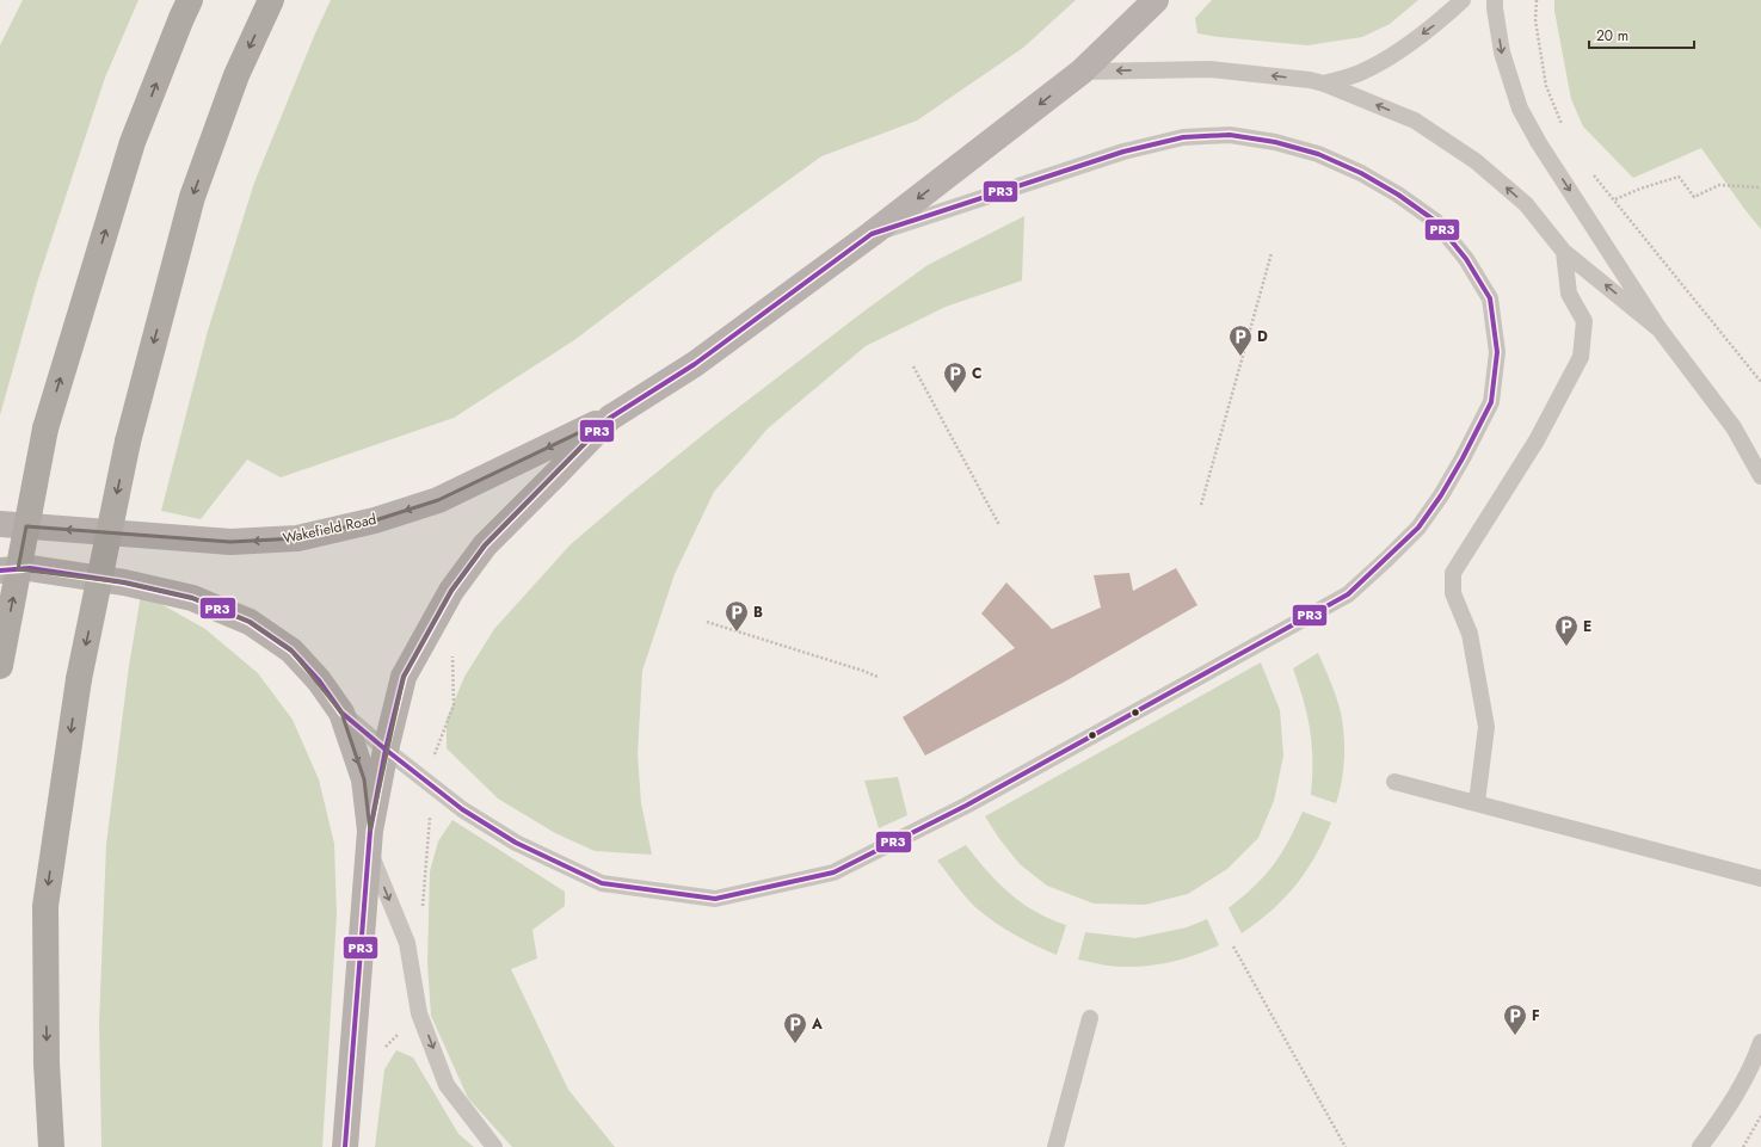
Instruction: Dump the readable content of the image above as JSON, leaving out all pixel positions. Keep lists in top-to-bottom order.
{
  "streets": {
    "main road": ["Wakefield Road"]
  },
  "one_way": ["Wakefield Road"],
  "places": {
    "parking": [
      "D",
      "C",
      "B",
      "E",
      "F",
      "A"
    ]
  },
  "lines": ["transit line PR3"],
  "scale_bar": "20 m"
}
